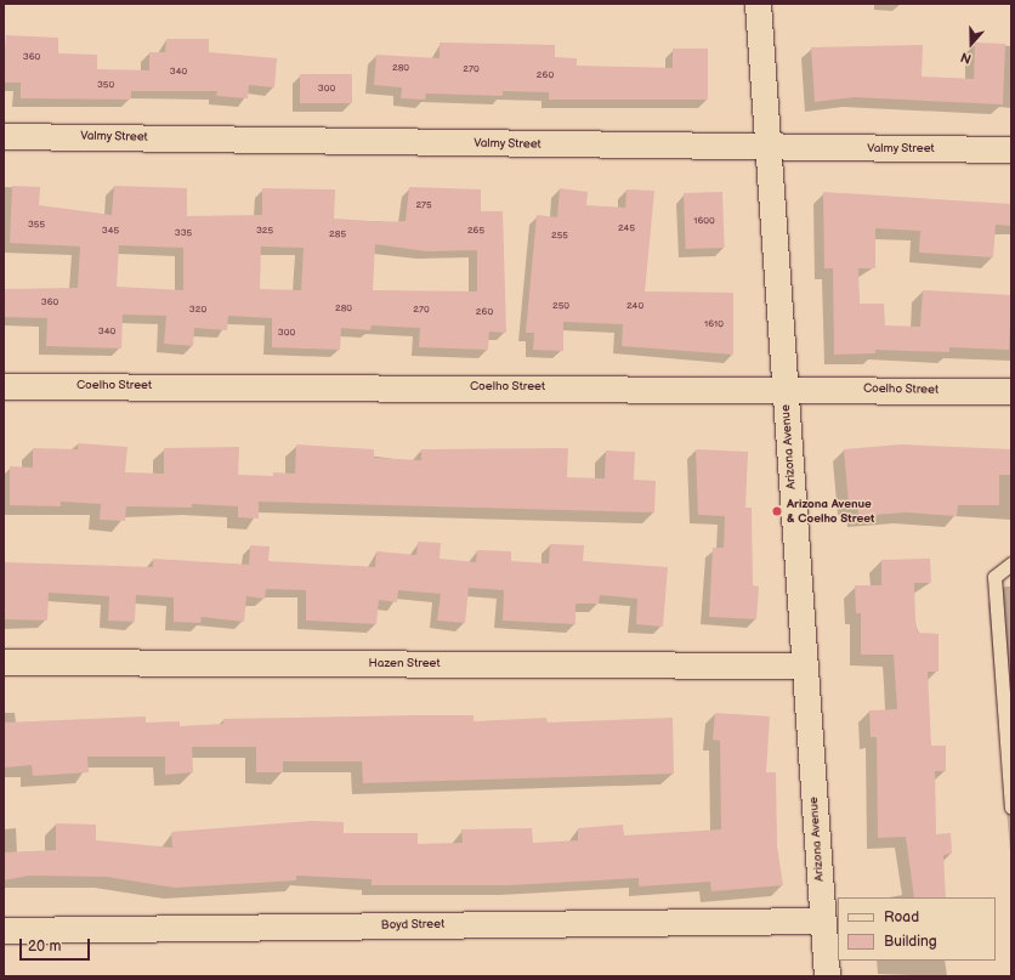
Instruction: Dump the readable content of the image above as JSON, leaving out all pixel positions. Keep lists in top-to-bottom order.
{
  "streets": {
    "street": [
      "Valmy Street",
      "Coelho Street",
      "Arizona Avenue",
      "Hazen Street",
      "Boyd Street"
    ]
  },
  "crossings": [
    ["Valmy Street", "Arizona Avenue"],
    ["Coelho Street", "Arizona Avenue"],
    ["Arizona Avenue", "Hazen Street"],
    ["Arizona Avenue", "Boyd Street"]
  ],
  "places": ["Arizona Avenue & Coelho Street"],
  "house_numbers": [
    "360",
    "280",
    "270",
    "340",
    "260",
    "350",
    "300",
    "275",
    "1600",
    "355",
    "245",
    "345",
    "325",
    "265",
    "335",
    "285",
    "255",
    "360",
    "250",
    "240",
    "280",
    "320",
    "270",
    "260",
    "1610",
    "340",
    "300"
  ],
  "legend": ["Road", "Building"],
  "scale_bar": "20 m",
  "north": "bottom"
}
